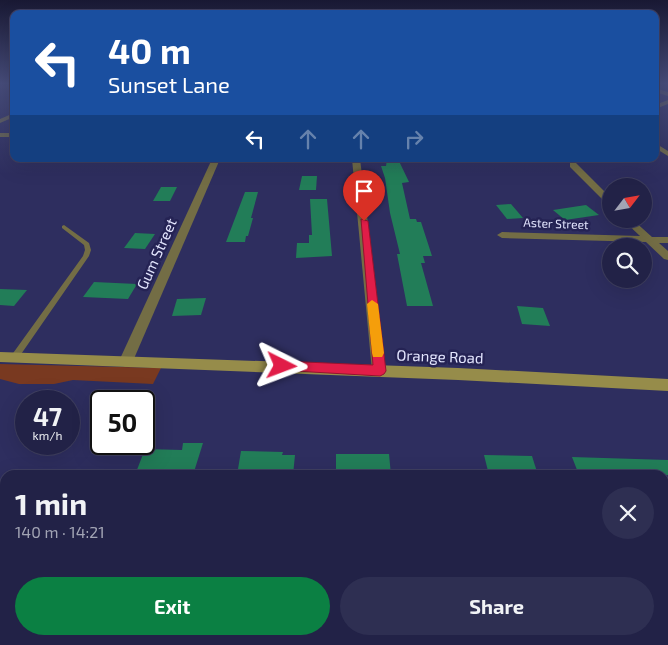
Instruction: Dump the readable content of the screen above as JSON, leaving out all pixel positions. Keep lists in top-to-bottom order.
{
  "streets": {
    "main road": ["Orange Road"],
    "street": ["Aster Street", "Gum Street"]
  },
  "crossings": [
    ["Gum Street", "Orange Road"]
  ],
  "north": "top right",
  "page": {
    "turn": ["40 m", "Sunset Lane"],
    "speed": "47 km/h",
    "limit": "50",
    "heading": ["1 min", "140 m · 14:21"],
    "buttons": ["Exit", "Share"]
  }
}
